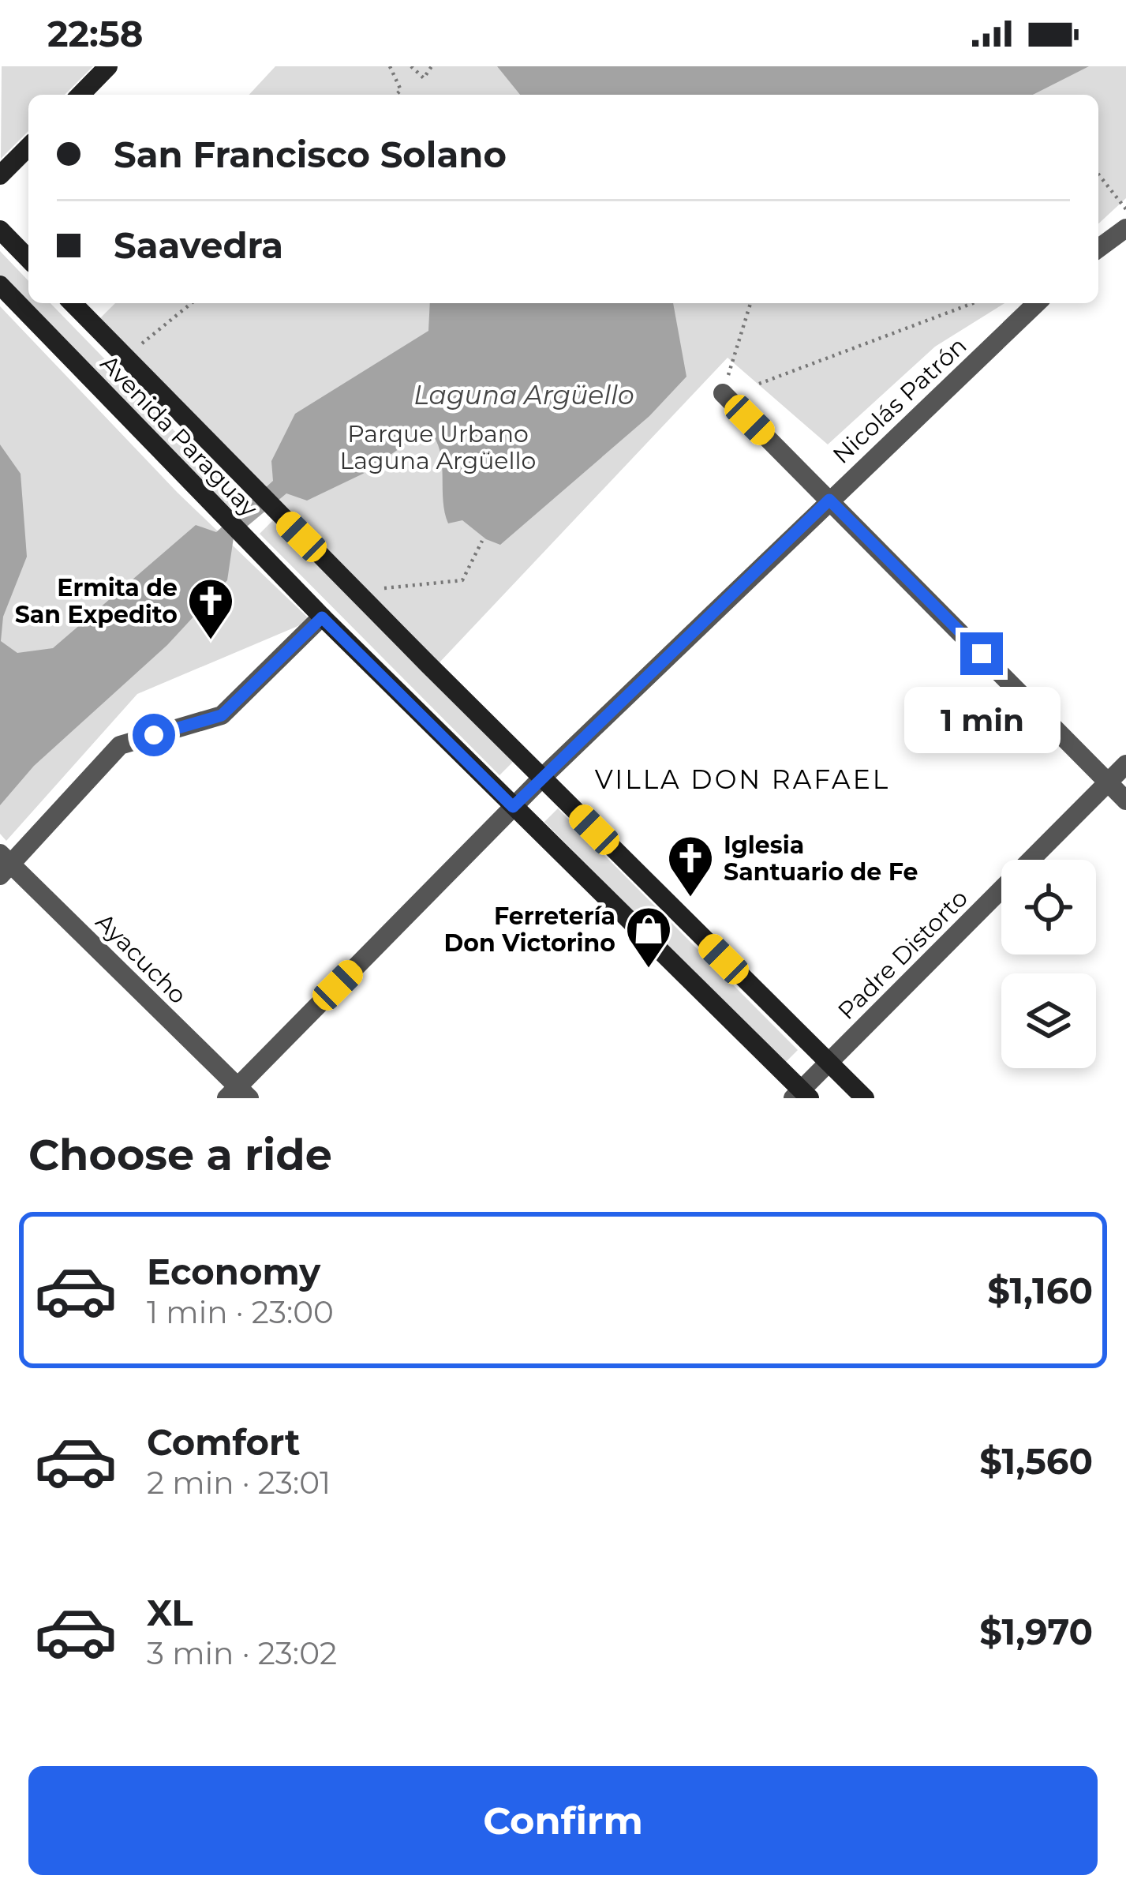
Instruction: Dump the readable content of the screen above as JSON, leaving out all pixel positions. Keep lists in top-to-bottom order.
{
  "streets": {
    "main road": ["Avenida Paraguay"],
    "street": ["Nicolás Patrón", "Padre Distorto", "Ayacucho"]
  },
  "crossings": [
    ["Nicolás Patrón", "Avenida Paraguay"],
    ["Nicolás Patrón", "Ayacucho"],
    ["Avenida Paraguay", "Padre Distorto"]
  ],
  "districts": ["VILLA DON RAFAEL"],
  "water": ["Laguna Argüello"],
  "parks": ["Parque Urbano Laguna Argüello"],
  "places": {
    "church": ["Ermita de San Expedito", "Iglesia Santuario de Fe"],
    "shop": ["Ferretería Don Victorino"]
  },
  "page": {
    "status": "22:58",
    "banner": ["San Francisco Solano", "Saavedra"],
    "bubble": "1 min",
    "heading": "Choose a ride",
    "list": [
      {
        "name": "Economy",
        "note": "1 min · 23:00",
        "value": "$1,160"
      },
      {
        "name": "Comfort",
        "note": "2 min · 23:01",
        "value": "$1,560"
      },
      {
        "name": "XL",
        "note": "3 min · 23:02",
        "value": "$1,970"
      }
    ],
    "buttons": "Confirm"
  }
}
